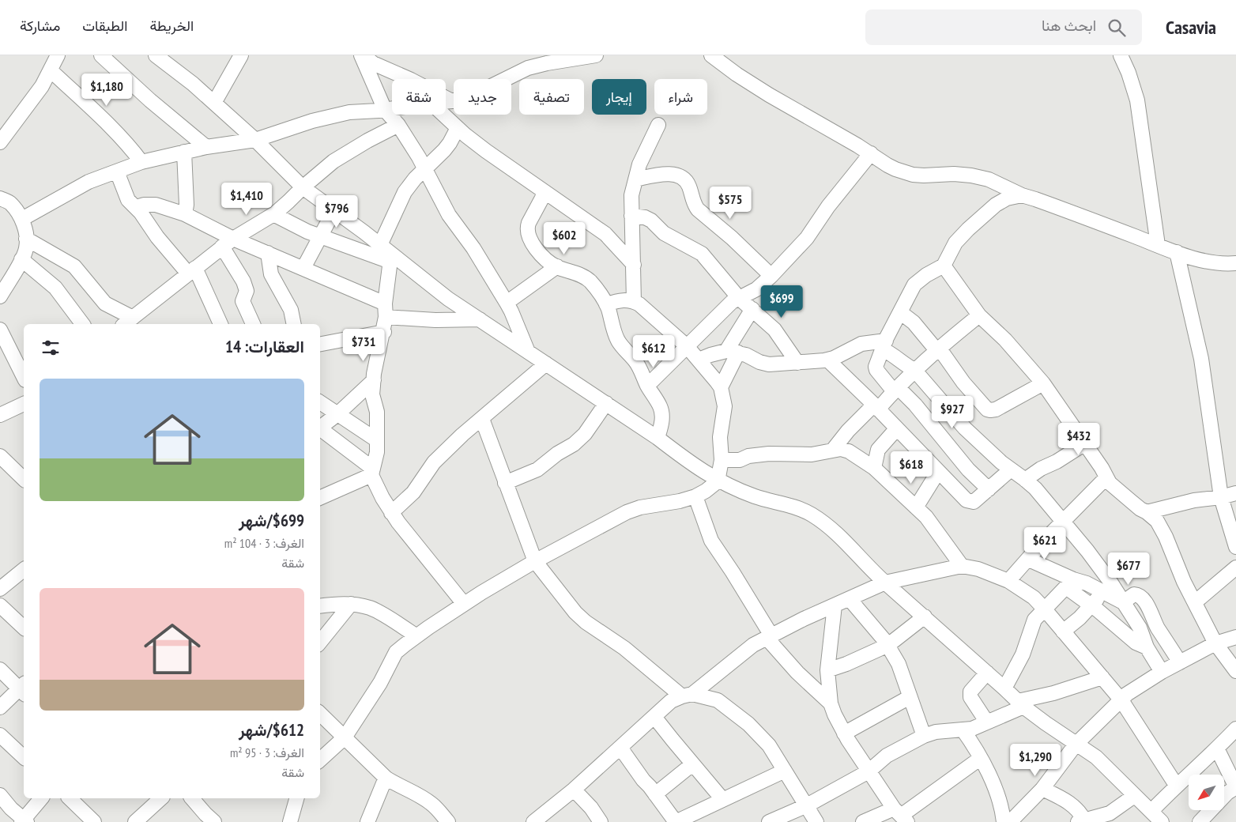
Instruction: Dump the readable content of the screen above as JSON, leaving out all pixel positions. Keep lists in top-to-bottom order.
{
  "north": "bottom left",
  "page": {
    "header": "Casavia",
    "search": "ابحث هنا",
    "nav": ["الخريطة", "الطبقات", "مشاركة"],
    "price": [
      "$1,180",
      "$1,410",
      "$575",
      "$796",
      "$602",
      "$699",
      "$731",
      "$612",
      "$927",
      "$432",
      "$618",
      "$621",
      "$677",
      "$1,290"
    ],
    "chip": [
      "شراء",
      "إيجار",
      "تصفية",
      "جديد",
      "شقة"
    ],
    "heading": "العقارات: 14",
    "list": [
      {
        "name": "$699/شهر",
        "note": "الغرف: 3 · 104 m² · شقة"
      },
      {
        "name": "$612/شهر",
        "note": "الغرف: 3 · 95 m² · شقة"
      }
    ]
  }
}
